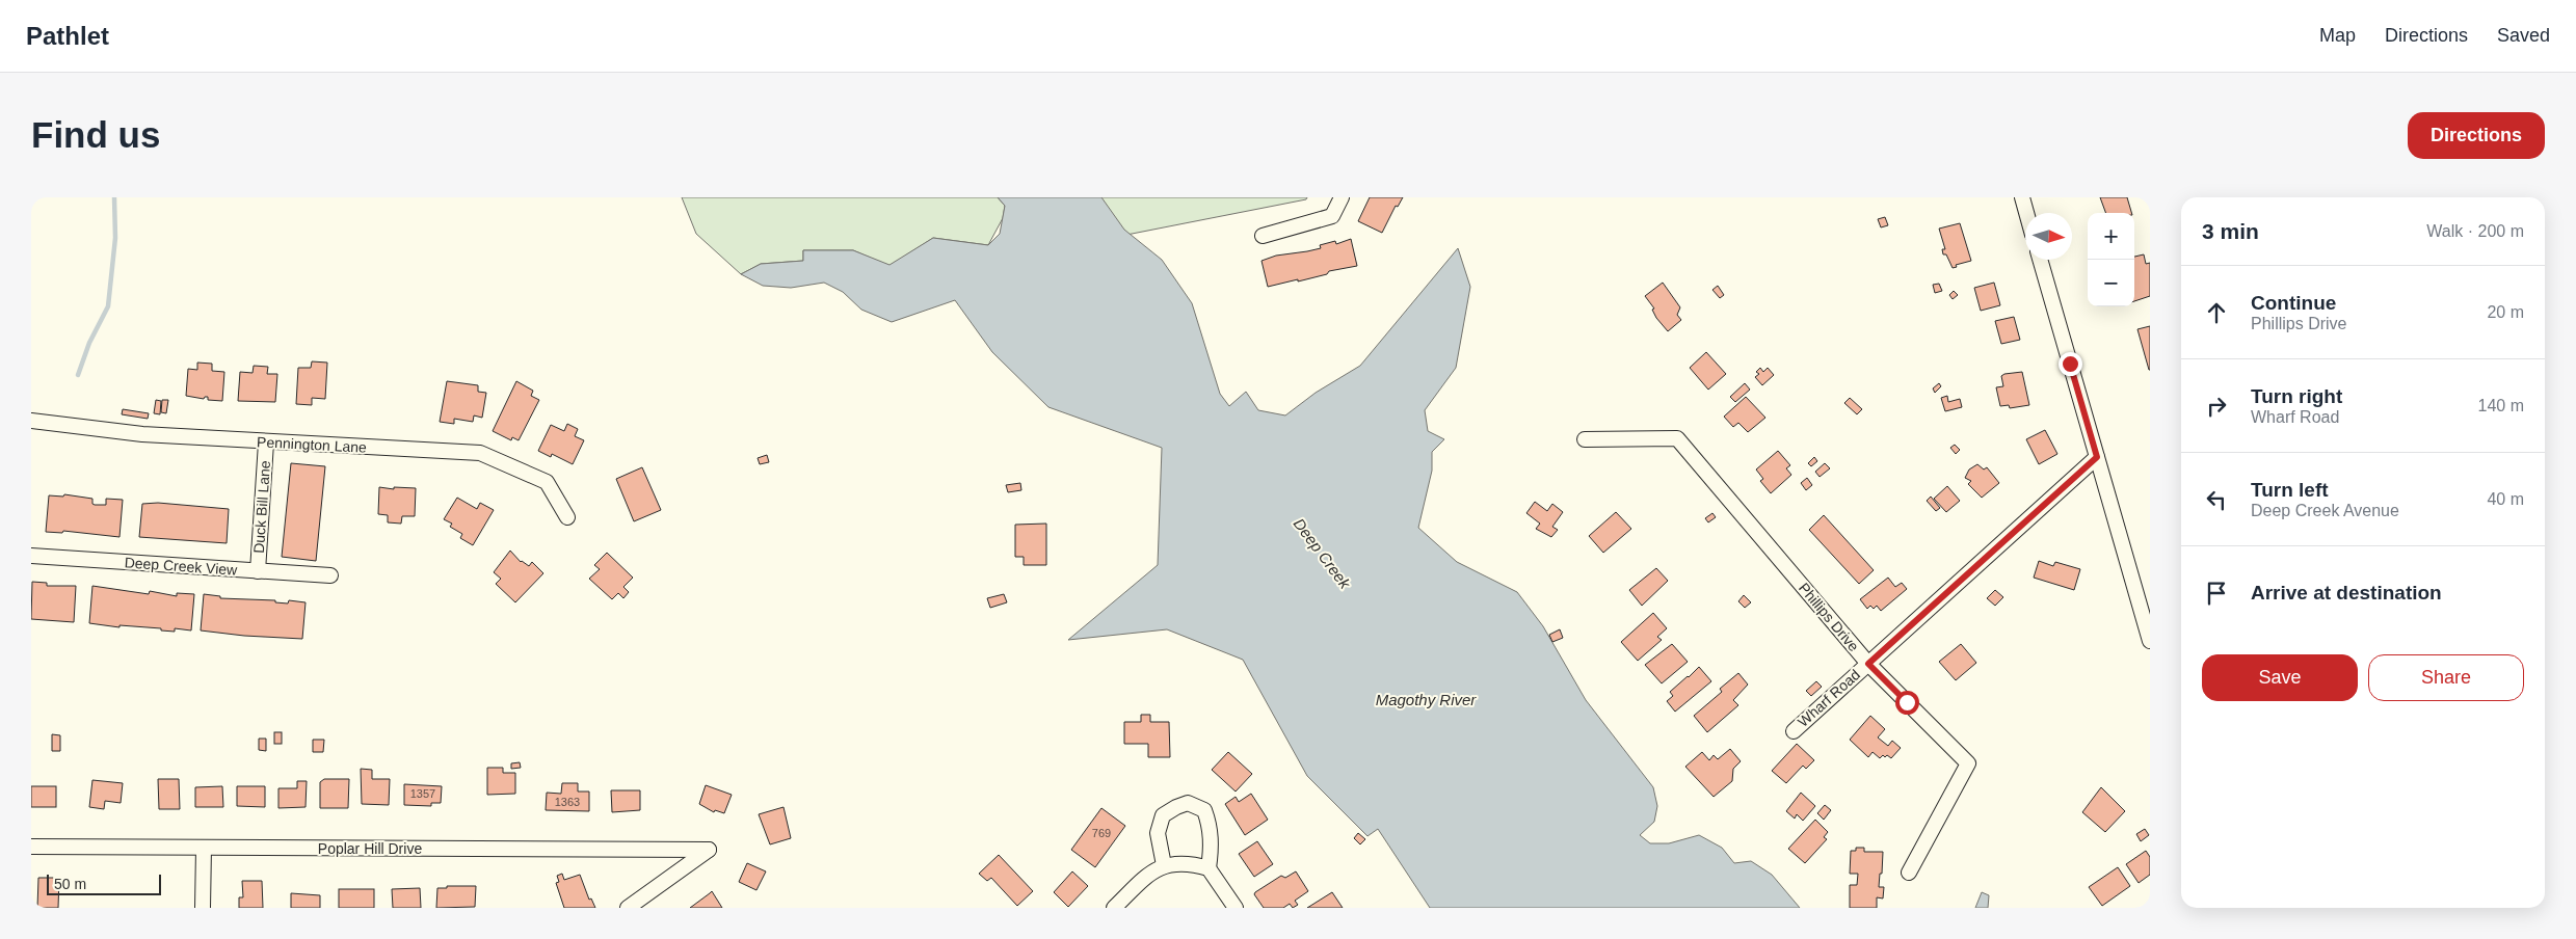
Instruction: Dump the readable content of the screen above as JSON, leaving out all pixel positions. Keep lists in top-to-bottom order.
{
  "streets": {
    "street": [
      "Pennington Lane",
      "Duck Bill Lane",
      "Deep Creek View",
      "Phillips Drive",
      "Wharf Road",
      "Poplar Hill Drive"
    ]
  },
  "crossings": [
    ["Pennington Lane", "Duck Bill Lane"],
    ["Duck Bill Lane", "Deep Creek View"],
    ["Phillips Drive", "Wharf Road"]
  ],
  "water": ["Deep Creek", "Magothy River"],
  "house_numbers": ["1357", "1363", "769"],
  "scale_bar": "50 m",
  "north": "right",
  "page": {
    "header": "Pathlet",
    "nav": ["Map", "Directions", "Saved"],
    "buttons": [
      "Directions",
      ["Save", "Share"]
    ],
    "title": "Find us",
    "heading": ["3 min", "Walk · 200 m"],
    "map_buttons": ["+", "−"],
    "list": [
      ["Continue", "Phillips Drive", "20 m"],
      ["Turn right", "Wharf Road", "140 m"],
      ["Turn left", "Deep Creek Avenue", "40 m"],
      "Arrive at destination"
    ],
    "scale": "50 m"
  }
}
